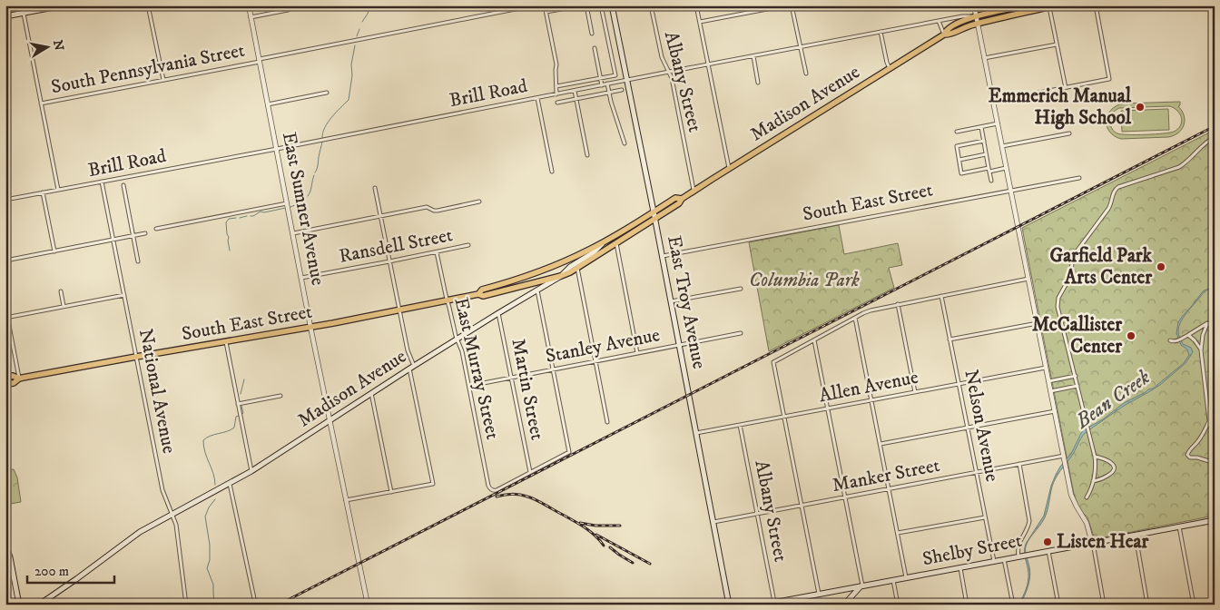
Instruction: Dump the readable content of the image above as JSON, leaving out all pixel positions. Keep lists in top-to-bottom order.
{
  "streets": {
    "main road": [
      "Madison Avenue",
      "South East Street",
      "East Troy Avenue",
      "Shelby Street"
    ],
    "street": [
      "South Pennsylvania Street",
      "Albany Street",
      "Brill Road",
      "East Sumner Avenue",
      "Ransdell Street",
      "Stanley Avenue",
      "East Murray Street",
      "Allen Avenue",
      "Martin Street",
      "National Avenue",
      "Nelson Avenue",
      "Manker Street"
    ]
  },
  "crossings": [
    ["South Pennsylvania Street", "East Sumner Avenue"],
    ["Albany Street", "Brill Road"],
    ["Albany Street", "Madison Avenue"],
    ["Albany Street", "Allen Avenue"],
    ["Albany Street", "Manker Street"],
    ["Albany Street", "Shelby Street"],
    ["Brill Road", "Madison Avenue"],
    ["Brill Road", "East Sumner Avenue"],
    ["Brill Road", "East Troy Avenue"],
    ["Brill Road", "National Avenue"],
    ["Madison Avenue", "South East Street"],
    ["Madison Avenue", "East Sumner Avenue"],
    ["Madison Avenue", "East Troy Avenue"],
    ["Madison Avenue", "East Murray Street"],
    ["Madison Avenue", "Martin Street"],
    ["Madison Avenue", "National Avenue"],
    ["South East Street", "East Sumner Avenue"],
    ["South East Street", "East Troy Avenue"],
    ["South East Street", "East Murray Street"],
    ["South East Street", "National Avenue"],
    ["East Sumner Avenue", "Ransdell Street"],
    ["Ransdell Street", "East Murray Street"],
    ["East Troy Avenue", "Stanley Avenue"],
    ["East Troy Avenue", "Allen Avenue"],
    ["East Troy Avenue", "Manker Street"],
    ["Stanley Avenue", "East Murray Street"],
    ["Stanley Avenue", "Martin Street"],
    ["East Murray Street", "Martin Street"],
    ["Allen Avenue", "Nelson Avenue"],
    ["Nelson Avenue", "Manker Street"],
    ["Nelson Avenue", "Shelby Street"]
  ],
  "water": ["Bean Creek"],
  "parks": ["Columbia Park"],
  "places": [
    "Emmerich Manual High School",
    "Garfield Park Arts Center",
    "McCallister Center",
    "Listen Hear"
  ],
  "scale_bar": "200 m",
  "north": "right"
}
